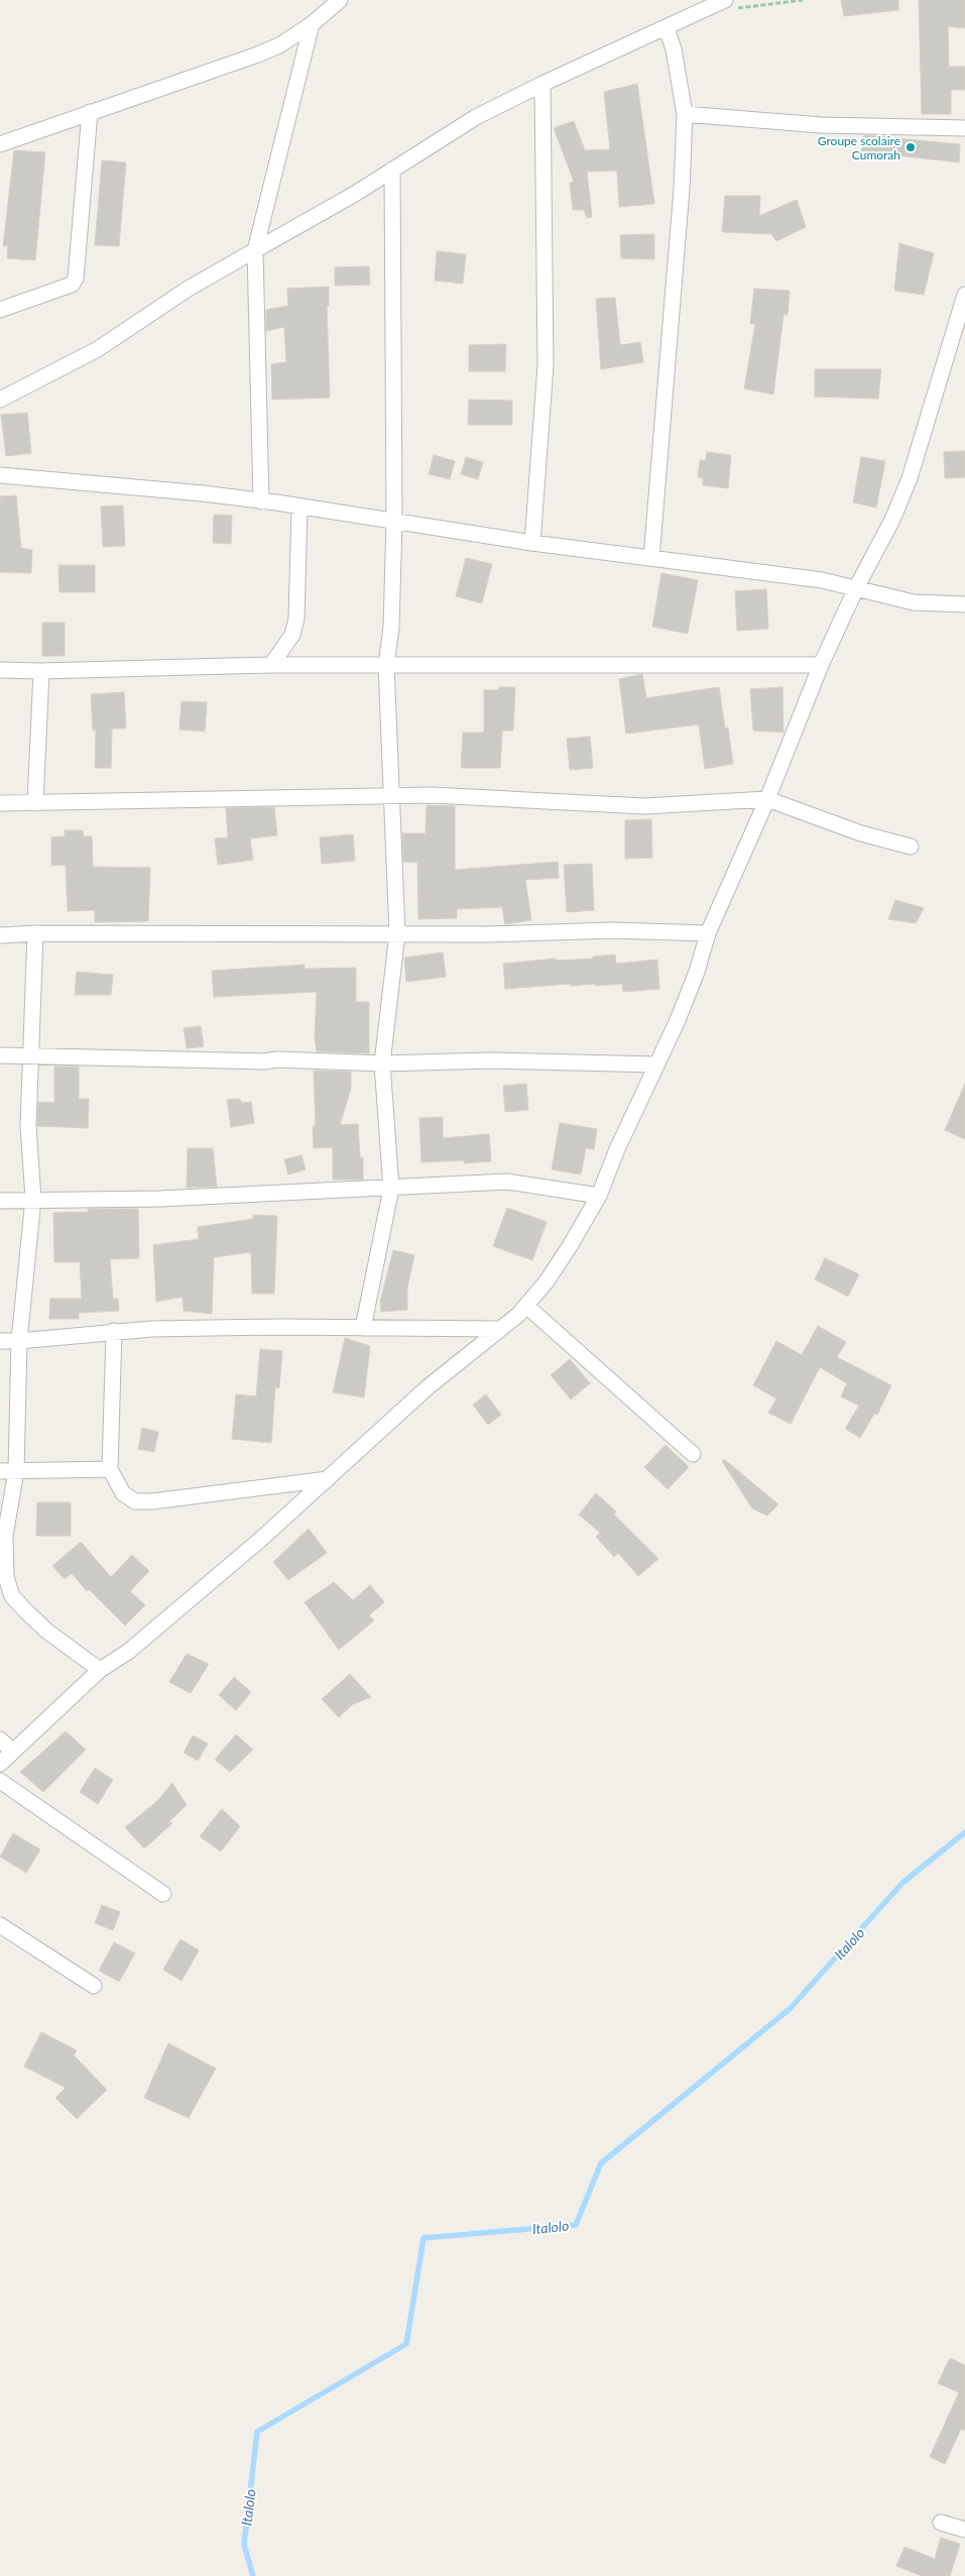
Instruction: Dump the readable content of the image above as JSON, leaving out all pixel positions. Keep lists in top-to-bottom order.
{
  "water": ["Italolo"],
  "places": ["Groupe scolaire Cumorah"]
}
